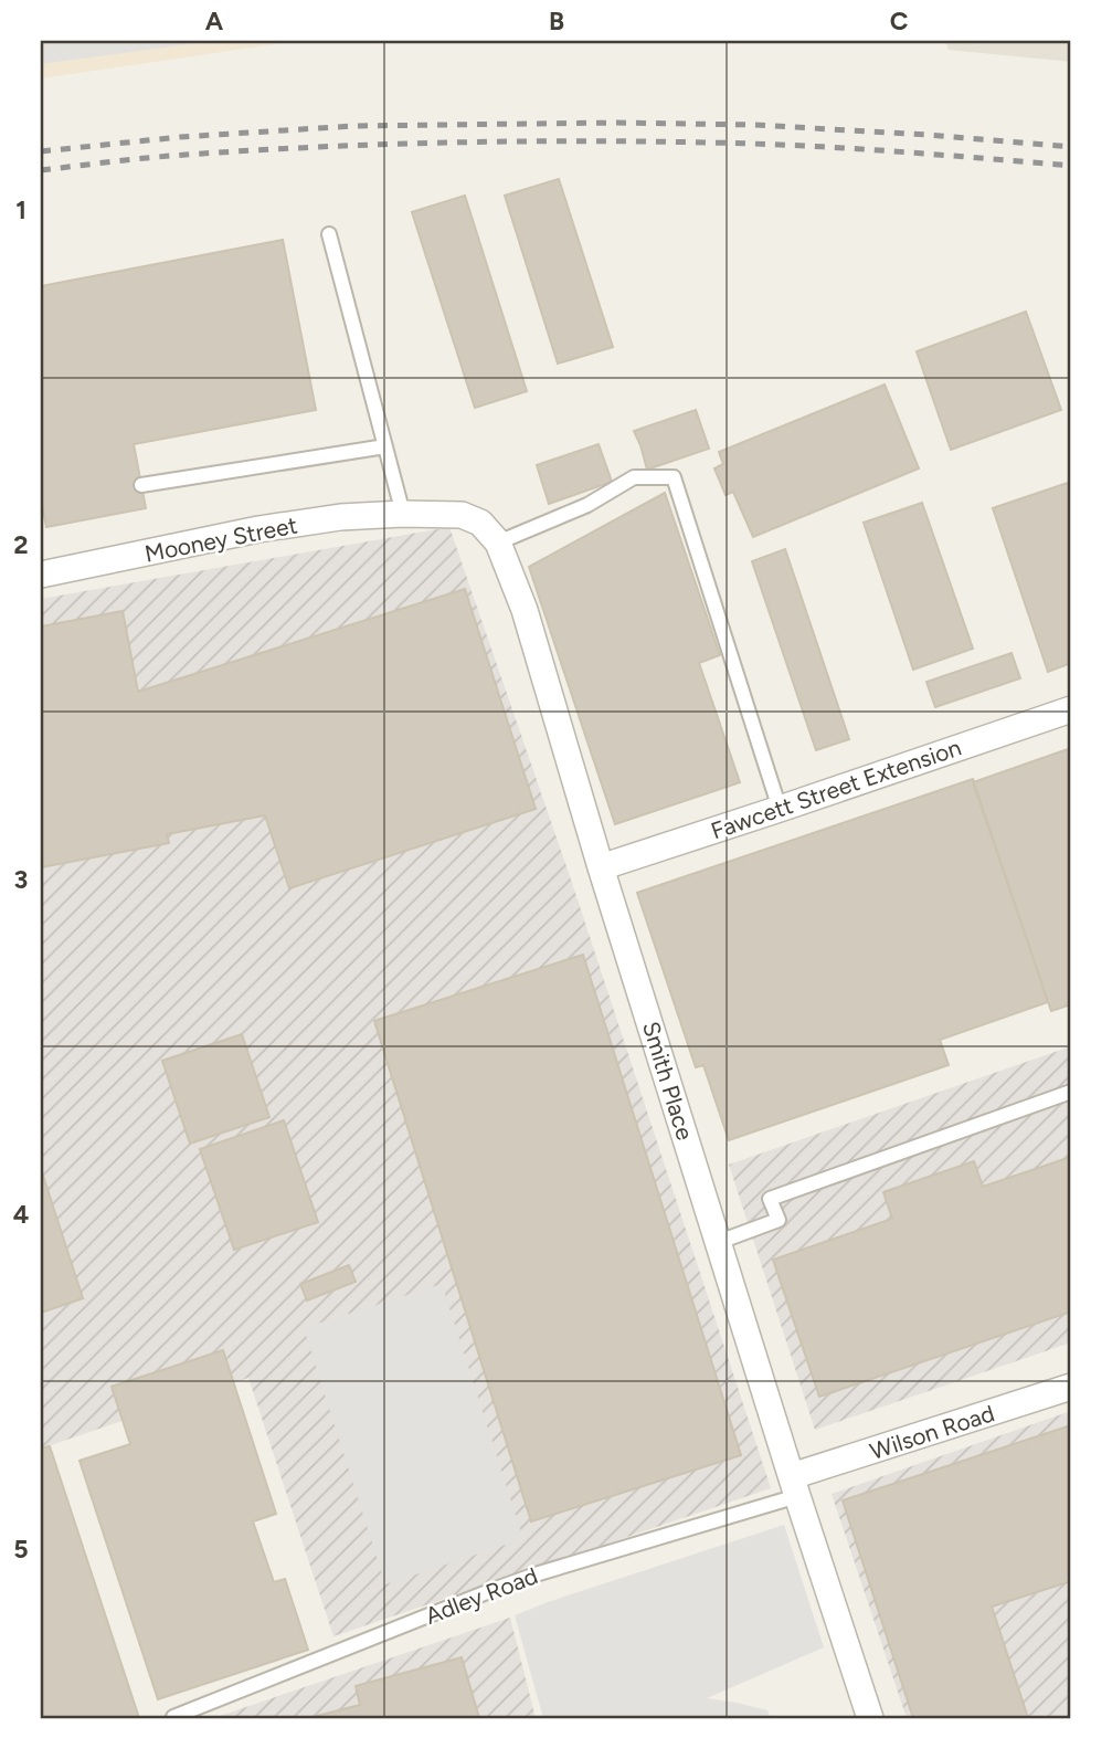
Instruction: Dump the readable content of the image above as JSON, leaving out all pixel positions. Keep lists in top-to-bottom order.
{
  "streets": {
    "street": [
      "Mooney Street",
      "Fawcett Street Extension",
      "Smith Place",
      "Wilson Road"
    ],
    "lane": ["Adley Road"]
  },
  "crossings": [
    ["Mooney Street", "Smith Place"],
    ["Fawcett Street Extension", "Smith Place"],
    ["Smith Place", "Wilson Road"],
    ["Smith Place", "Adley Road"],
    ["Wilson Road", "Adley Road"]
  ],
  "grid": {
    "columns": ["A", "B", "C"],
    "rows": [
      "1",
      "2",
      "3",
      "4",
      "5"
    ]
  }
}
